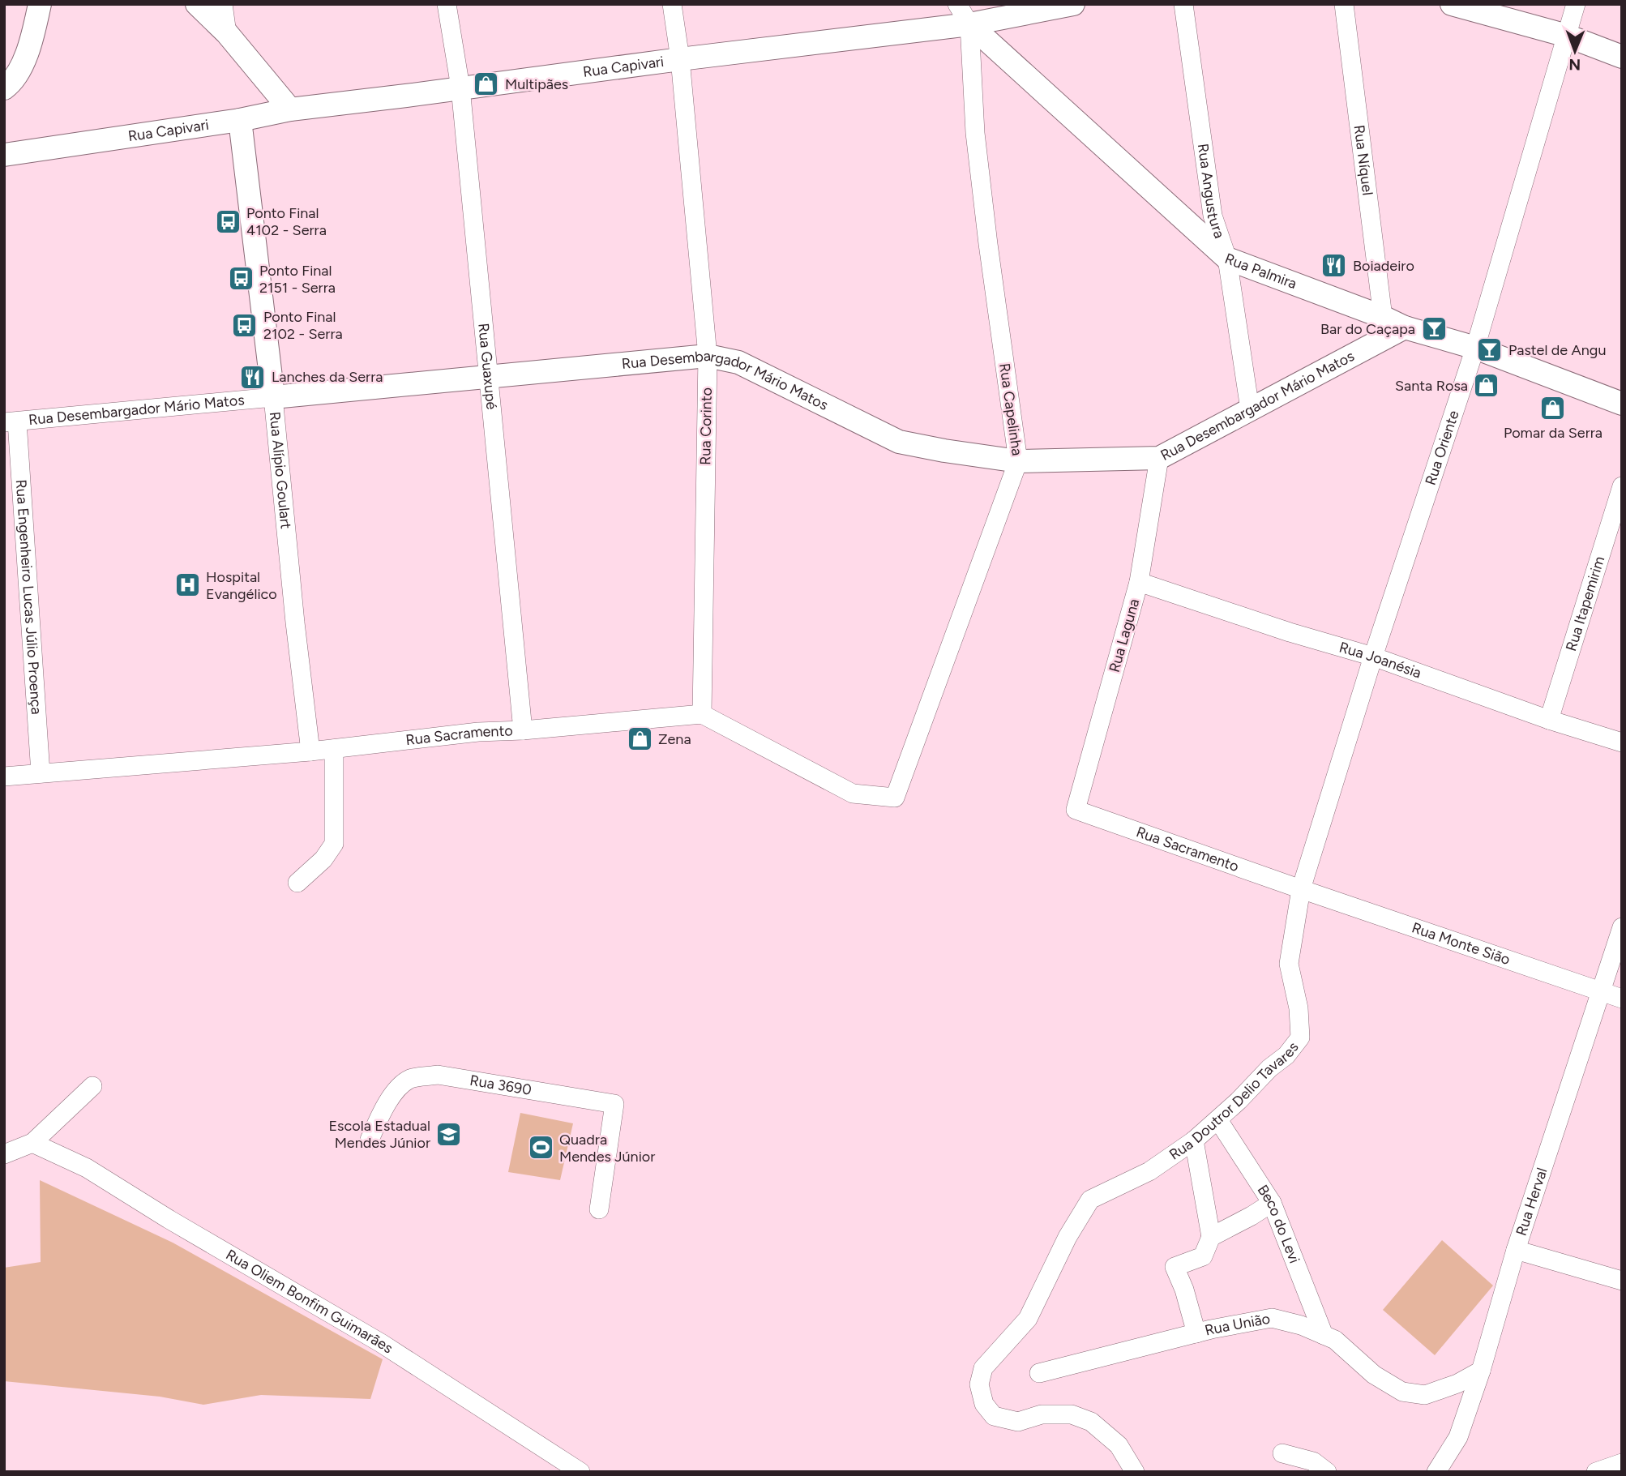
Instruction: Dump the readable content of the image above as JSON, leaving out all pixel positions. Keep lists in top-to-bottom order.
{
  "streets": {
    "street": [
      "Rua Capivari",
      "Rua Níquel",
      "Rua Angustura",
      "Rua Palmira",
      "Rua Guaxupé",
      "Rua Desembargador Mário Matos",
      "Rua Capelinha",
      "Rua Corinto",
      "Rua Oriente",
      "Rua Alípio Goulart",
      "Rua Engenheiro Lucas Júlio Proença",
      "Rua Itapemirim",
      "Rua Laguna",
      "Rua Joanésia",
      "Rua Sacramento",
      "Rua Monte Sião",
      "Rua 3690",
      "Rua Doutror Delio Tavares",
      "Rua Herval",
      "Beco do Levi",
      "Rua Oliem Bonfim Guimarães",
      "Rua União"
    ]
  },
  "crossings": [
    ["Rua Capivari", "Rua Palmira"],
    ["Rua Capivari", "Rua Guaxupé"],
    ["Rua Capivari", "Rua Capelinha"],
    ["Rua Capivari", "Rua Corinto"],
    ["Rua Capivari", "Rua Alípio Goulart"],
    ["Rua Níquel", "Rua Palmira"],
    ["Rua Angustura", "Rua Palmira"],
    ["Rua Angustura", "Rua Desembargador Mário Matos"],
    ["Rua Palmira", "Rua Desembargador Mário Matos"],
    ["Rua Palmira", "Rua Capelinha"],
    ["Rua Palmira", "Rua Oriente"],
    ["Rua Guaxupé", "Rua Desembargador Mário Matos"],
    ["Rua Guaxupé", "Rua Sacramento"],
    ["Rua Desembargador Mário Matos", "Rua Capelinha"],
    ["Rua Desembargador Mário Matos", "Rua Corinto"],
    ["Rua Desembargador Mário Matos", "Rua Alípio Goulart"],
    ["Rua Desembargador Mário Matos", "Rua Engenheiro Lucas Júlio Proença"],
    ["Rua Desembargador Mário Matos", "Rua Laguna"],
    ["Rua Capelinha", "Rua Corinto"],
    ["Rua Capelinha", "Rua Sacramento"],
    ["Rua Corinto", "Rua Sacramento"],
    ["Rua Oriente", "Rua Joanésia"],
    ["Rua Oriente", "Rua Sacramento"],
    ["Rua Oriente", "Rua Monte Sião"],
    ["Rua Oriente", "Rua Doutror Delio Tavares"],
    ["Rua Alípio Goulart", "Rua Sacramento"],
    ["Rua Engenheiro Lucas Júlio Proença", "Rua Sacramento"],
    ["Rua Itapemirim", "Rua Joanésia"],
    ["Rua Laguna", "Rua Joanésia"],
    ["Rua Laguna", "Rua Sacramento"],
    ["Rua Sacramento", "Rua Monte Sião"],
    ["Rua Sacramento", "Rua Doutror Delio Tavares"],
    ["Rua Monte Sião", "Rua Doutror Delio Tavares"],
    ["Rua Monte Sião", "Rua Herval"],
    ["Rua Doutror Delio Tavares", "Beco do Levi"],
    ["Rua Herval", "Rua União"],
    ["Beco do Levi", "Rua União"]
  ],
  "places": {
    "shop": [
      "Multipães",
      "Santa Rosa",
      "Pomar da Serra",
      "Zena"
    ],
    "bus stop": ["Ponto Final 4102 - Serra", "Ponto Final 2151 - Serra", "Ponto Final 2102 - Serra"],
    "restaurant": ["Boiadeiro", "Lanches da Serra"],
    "bar": ["Bar do Caçapa", "Pastel de Angu"],
    "hospital": ["Hospital Evangélico"],
    "school or university": ["Escola Estadual Mendes Júnior"],
    "sports": ["Quadra Mendes Júnior"]
  },
  "north": "bottom"
}
